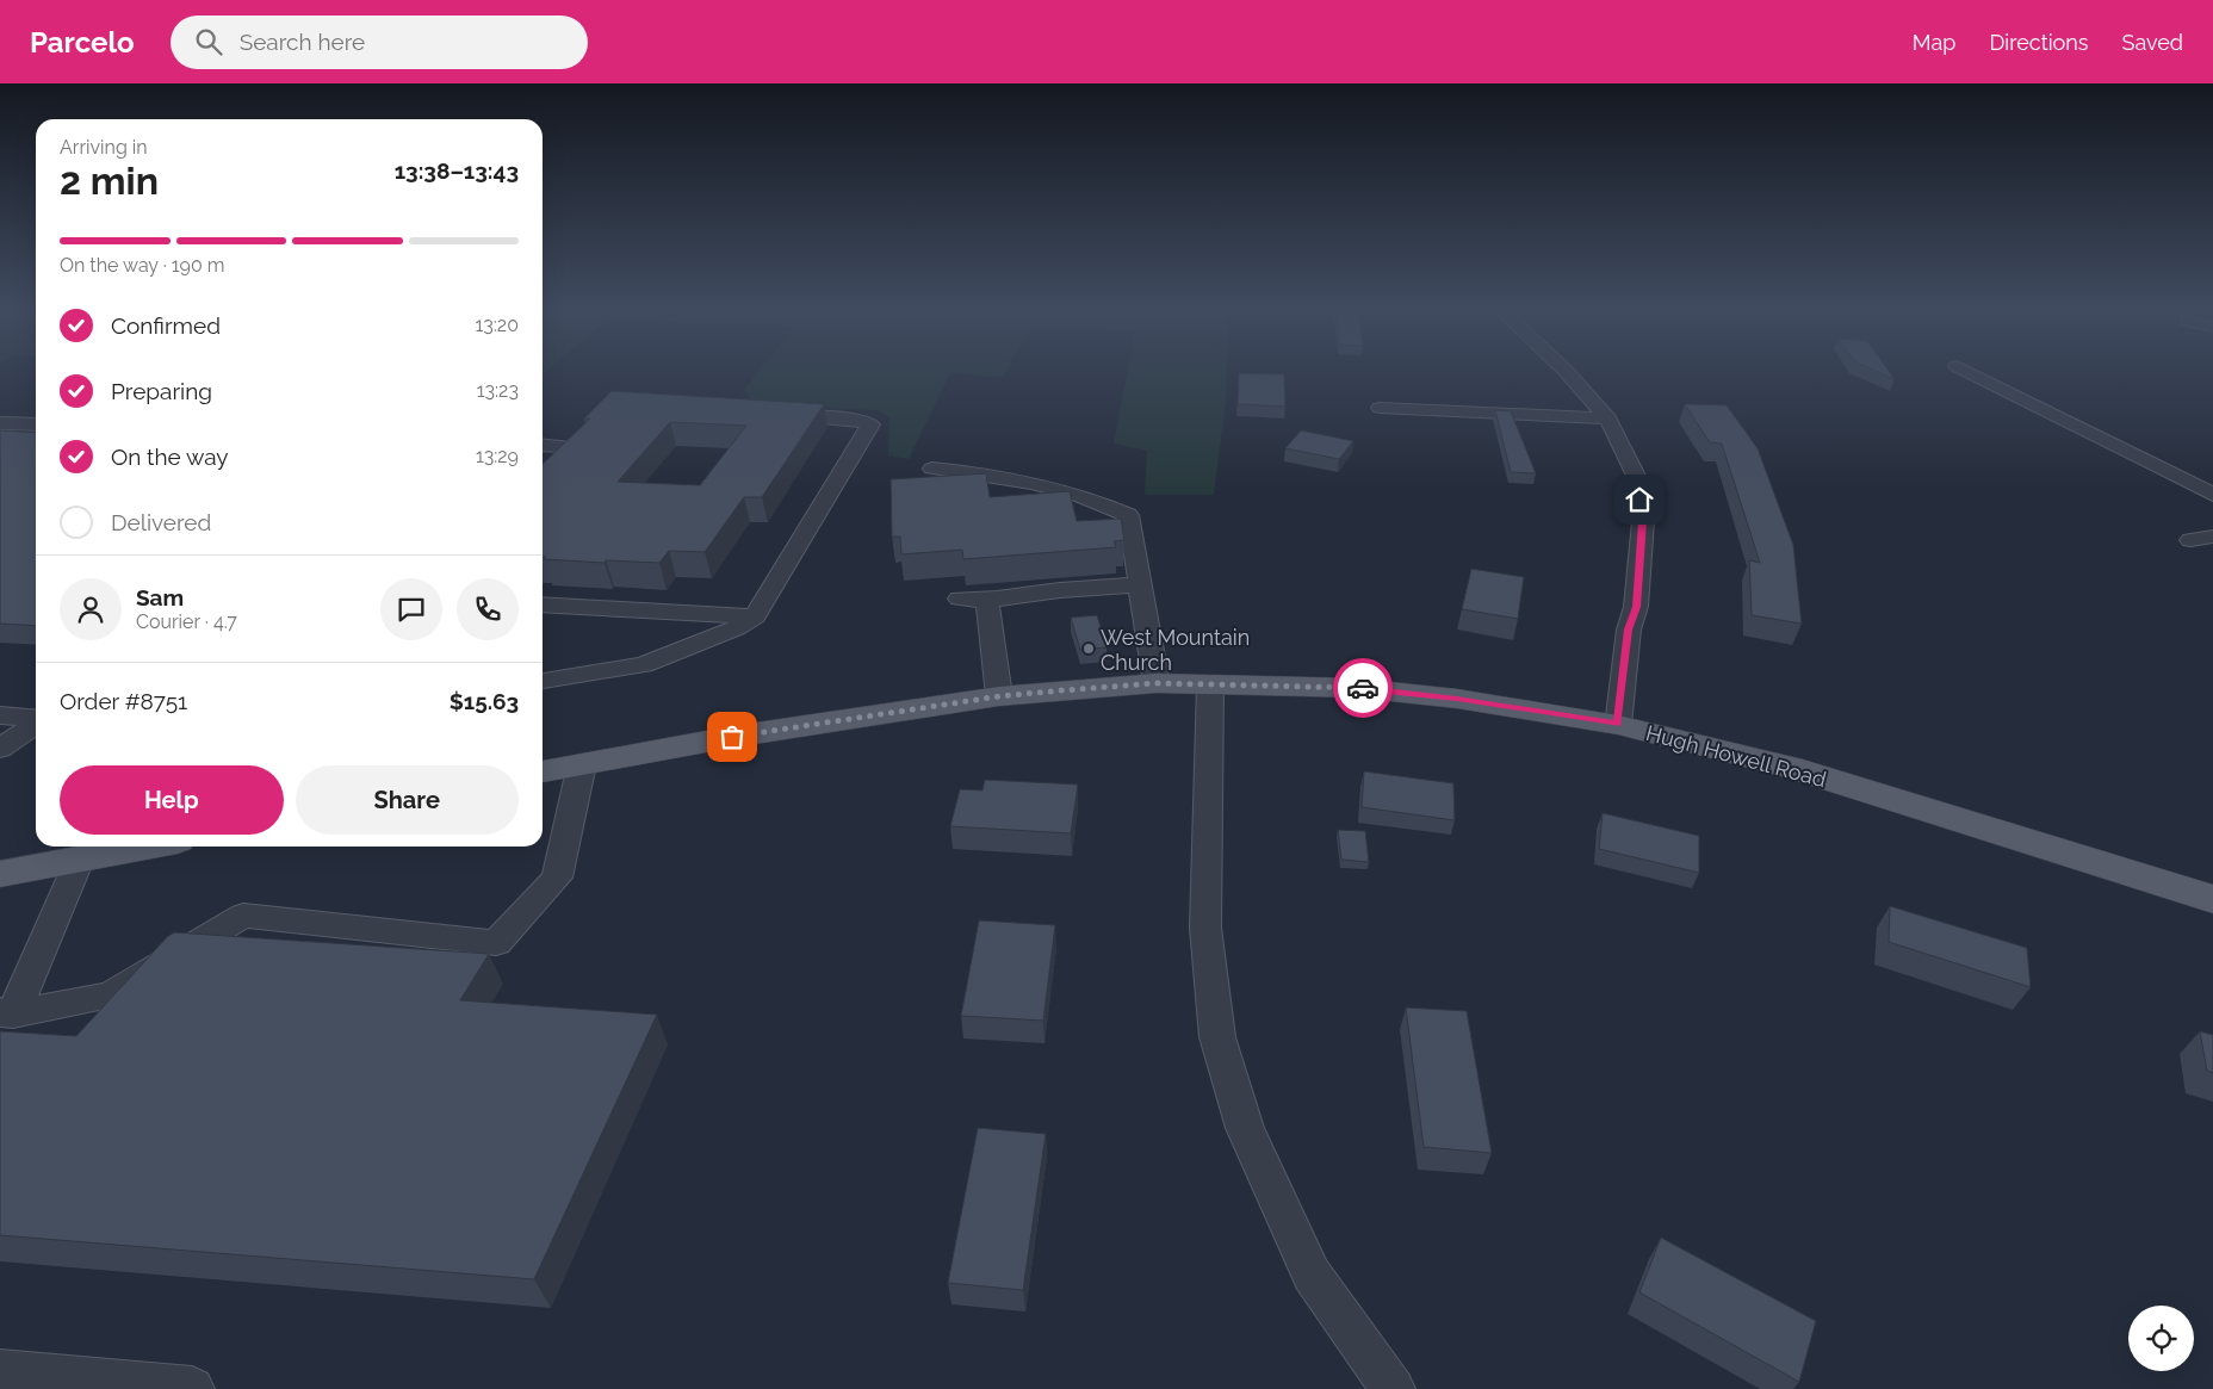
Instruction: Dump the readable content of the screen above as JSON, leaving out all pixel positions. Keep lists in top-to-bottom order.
{
  "streets": {
    "main road": ["Hugh Howell Road"]
  },
  "places": ["West Mountain Church"],
  "page": {
    "header": "Parcelo",
    "search": "Search here",
    "nav": ["Map", "Directions", "Saved"],
    "heading": ["2 min", "Arriving in", "13:38–13:43"],
    "panel": [
      "Sam",
      "Courier · 4.7",
      "Order #8751",
      "$15.63"
    ],
    "bar": "On the way · 190 m",
    "list": [
      ["Confirmed", "13:20"],
      ["Preparing", "13:23"],
      ["On the way", "13:29"],
      "Delivered"
    ],
    "buttons": ["Help", "Share"]
  }
}
